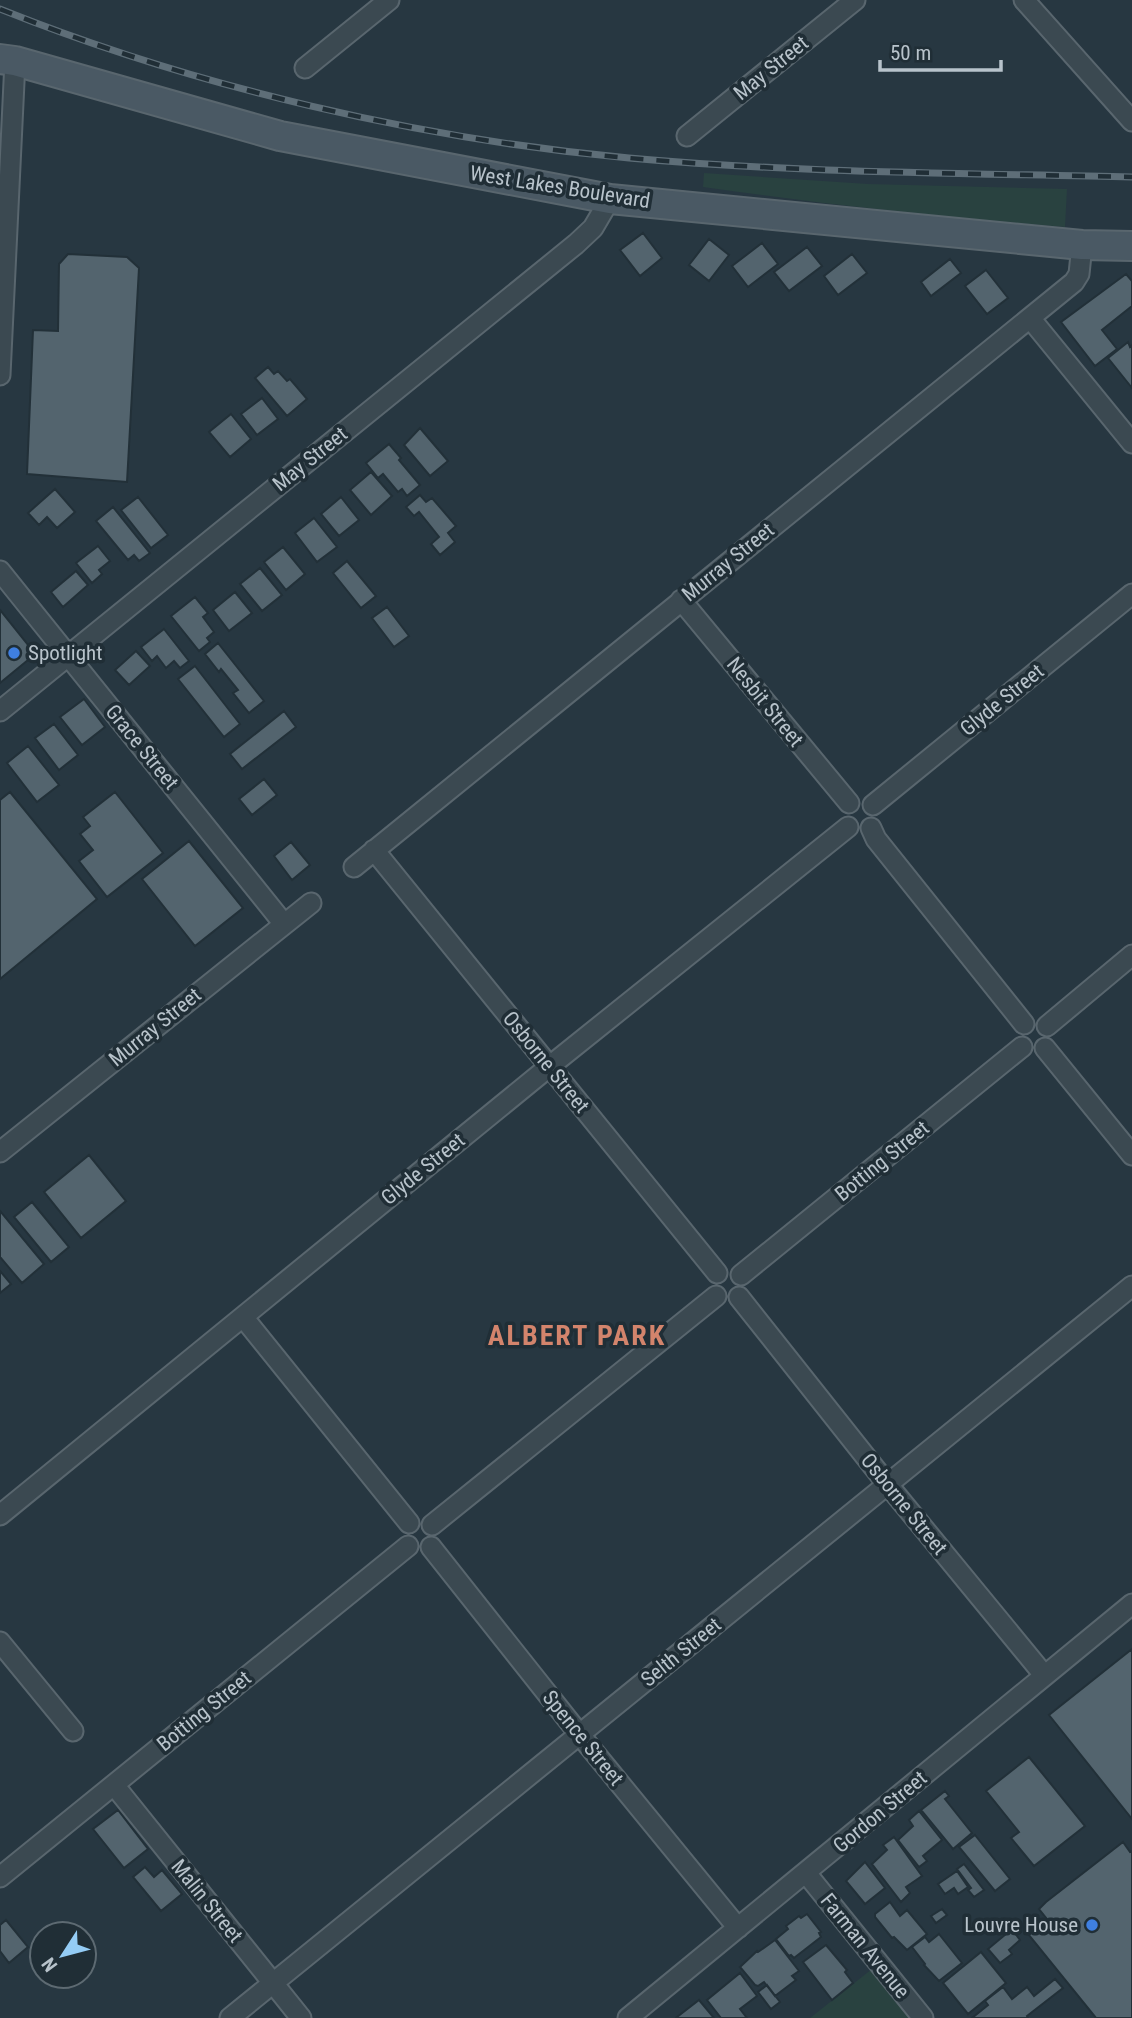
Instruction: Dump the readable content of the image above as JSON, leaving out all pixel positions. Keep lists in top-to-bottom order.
{
  "streets": {
    "main road": ["West Lakes Boulevard"],
    "street": [
      "May Street",
      "Murray Street",
      "Glyde Street",
      "Nesbit Street",
      "Grace Street",
      "Osborne Street",
      "Botting Street",
      "Selth Street",
      "Spence Street",
      "Gordon Street",
      "Malin Street",
      "Farman Avenue"
    ]
  },
  "crossings": [
    ["May Street", "West Lakes Boulevard"],
    ["May Street", "Grace Street"],
    ["West Lakes Boulevard", "Murray Street"],
    ["Murray Street", "Nesbit Street"],
    ["Murray Street", "Grace Street"],
    ["Murray Street", "Osborne Street"],
    ["Glyde Street", "Nesbit Street"],
    ["Glyde Street", "Osborne Street"],
    ["Osborne Street", "Botting Street"],
    ["Osborne Street", "Selth Street"],
    ["Osborne Street", "Gordon Street"],
    ["Botting Street", "Spence Street"],
    ["Botting Street", "Malin Street"],
    ["Selth Street", "Spence Street"],
    ["Selth Street", "Malin Street"],
    ["Spence Street", "Gordon Street"],
    ["Gordon Street", "Farman Avenue"]
  ],
  "districts": ["ALBERT PARK"],
  "places": ["Spotlight", "Louvre House"],
  "scale_bar": "50 m",
  "north": "bottom left"
}
